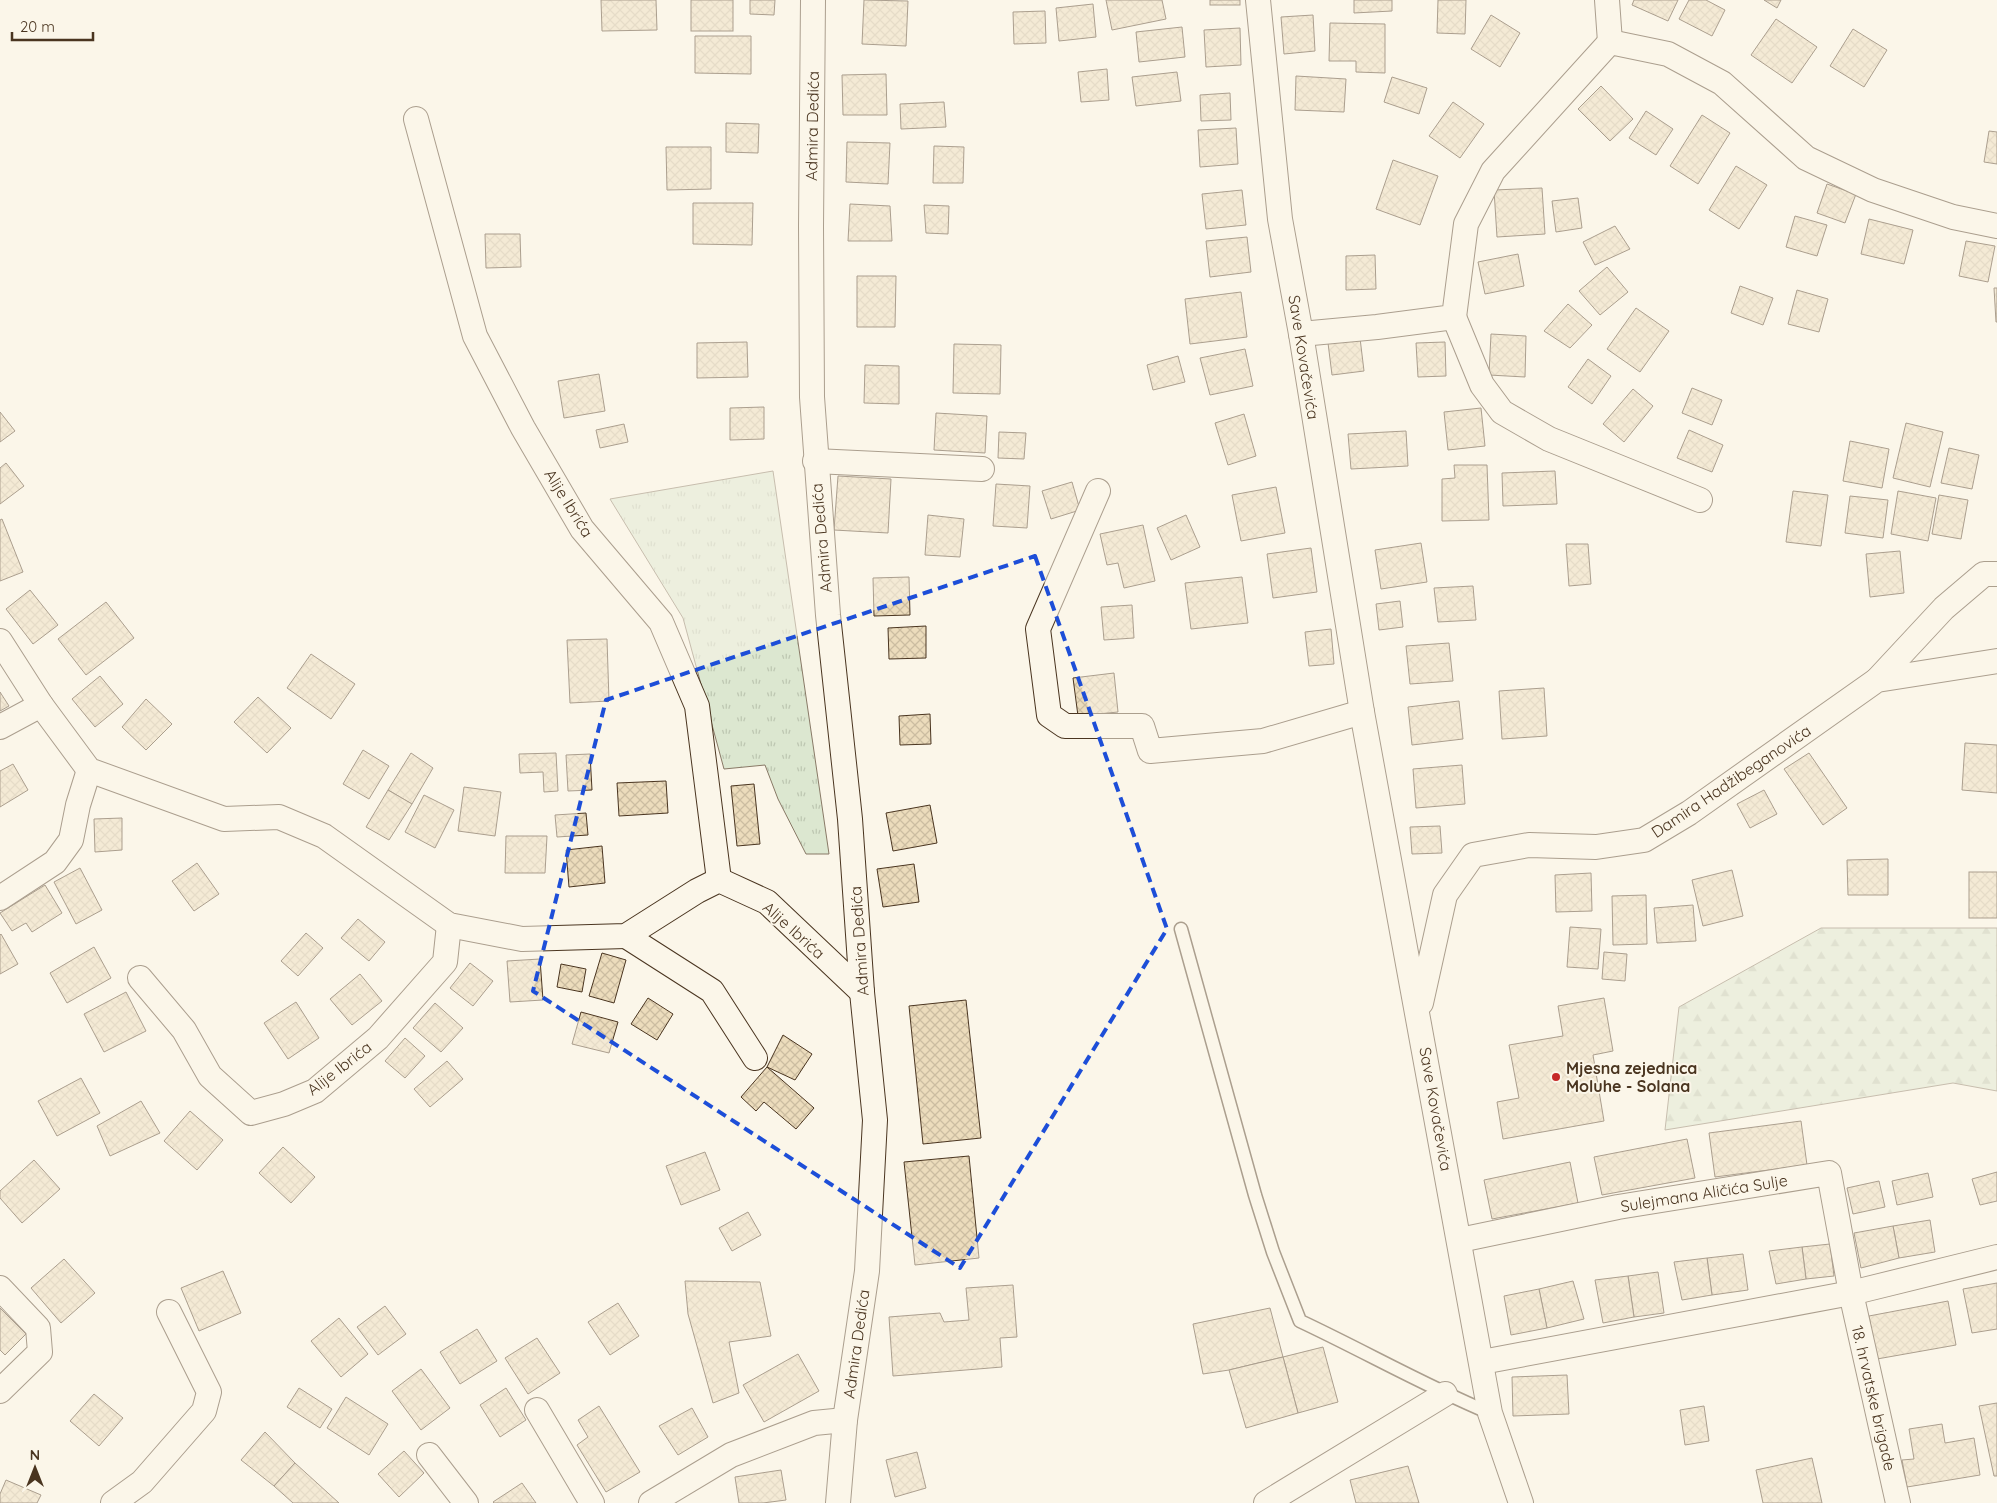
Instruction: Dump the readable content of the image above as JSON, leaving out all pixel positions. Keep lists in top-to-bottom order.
{
  "streets": {
    "street": [
      "Admira Dedića",
      "Save Kovačevića",
      "Alije Ibrića",
      "Damira Hadžibeganovića",
      "Sulejmana Aličića Sulje",
      "18. hrvatske brigade"
    ]
  },
  "crossings": [
    ["Admira Dedića", "Alije Ibrića"],
    ["Save Kovačevića", "Damira Hadžibeganovića"],
    ["Save Kovačevića", "Sulejmana Aličića Sulje"],
    ["Sulejmana Aličića Sulje", "18. hrvatske brigade"]
  ],
  "places": ["Mjesna zejednica Moluhe - Solana"],
  "scale_bar": "20 m",
  "north": "top"
}
